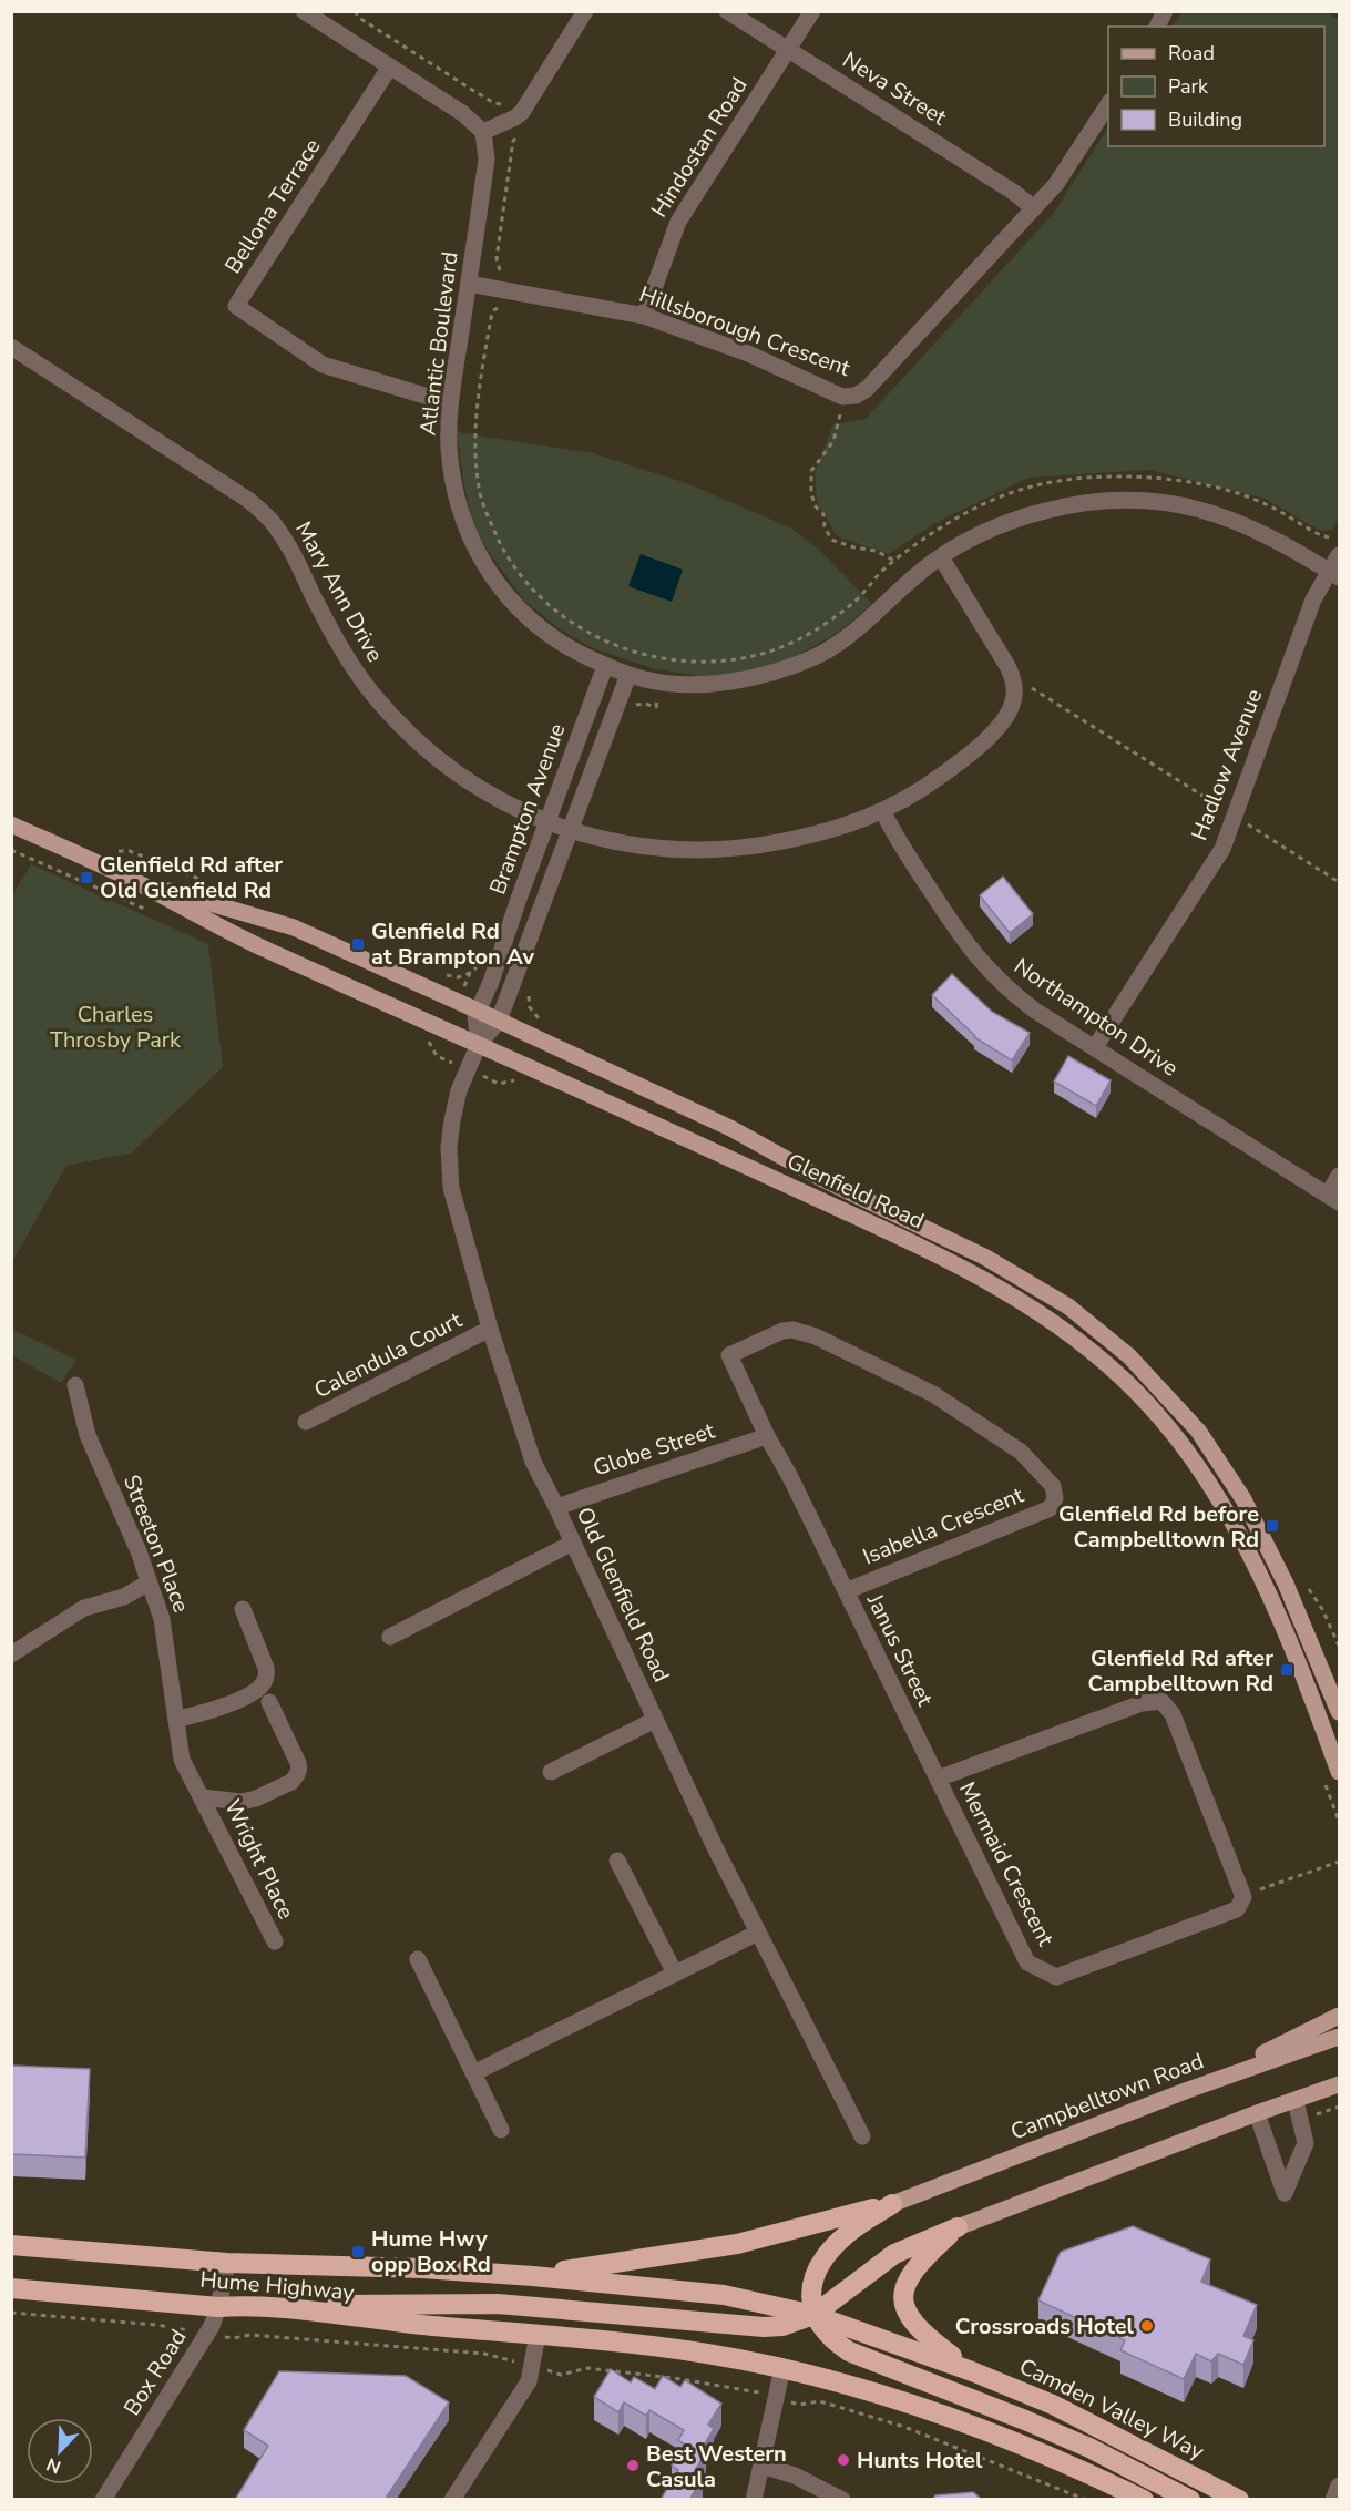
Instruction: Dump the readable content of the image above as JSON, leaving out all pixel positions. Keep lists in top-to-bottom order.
{
  "streets": {
    "highway": ["Hume Highway", "Camden Valley Way"],
    "main road": ["Glenfield Road", "Campbelltown Road"],
    "street": [
      "Neva Street",
      "Hindostan Road",
      "Bellona Terrace",
      "Hillsborough Crescent",
      "Atlantic Boulevard",
      "Mary Ann Drive",
      "Hadlow Avenue",
      "Brampton Avenue",
      "Northampton Drive",
      "Calendula Court",
      "Globe Street",
      "Isabella Crescent",
      "Streeton Place",
      "Old Glenfield Road",
      "Janus Street",
      "Wright Place",
      "Mermaid Crescent",
      "Box Road"
    ]
  },
  "crossings": [
    ["Neva Street", "Hindostan Road"],
    ["Neva Street", "Hillsborough Crescent"],
    ["Hindostan Road", "Hillsborough Crescent"],
    ["Bellona Terrace", "Atlantic Boulevard"],
    ["Hillsborough Crescent", "Atlantic Boulevard"],
    ["Atlantic Boulevard", "Hadlow Avenue"],
    ["Atlantic Boulevard", "Brampton Avenue"],
    ["Mary Ann Drive", "Brampton Avenue"],
    ["Mary Ann Drive", "Northampton Drive"],
    ["Hadlow Avenue", "Northampton Drive"],
    ["Brampton Avenue", "Glenfield Road"],
    ["Brampton Avenue", "Old Glenfield Road"],
    ["Glenfield Road", "Old Glenfield Road"],
    ["Calendula Court", "Old Glenfield Road"],
    ["Globe Street", "Isabella Crescent"],
    ["Globe Street", "Old Glenfield Road"],
    ["Globe Street", "Janus Street"],
    ["Isabella Crescent", "Janus Street"],
    ["Streeton Place", "Wright Place"],
    ["Janus Street", "Mermaid Crescent"],
    ["Hume Highway", "Box Road"],
    ["Hume Highway", "Camden Valley Way"]
  ],
  "parks": ["Charles Throsby Park"],
  "places": {
    "transit": [
      "Glenfield Rd after Old Glenfield Rd",
      "Glenfield Rd at Brampton Av",
      "Glenfield Rd before Campbelltown Rd",
      "Glenfield Rd after Campbelltown Rd",
      "Hume Hwy opp Box Rd"
    ],
    "other": ["Crossroads Hotel", "Hunts Hotel", "Best Western Casula"]
  },
  "legend": ["Road", "Park", "Building"],
  "north": "bottom left"
}
